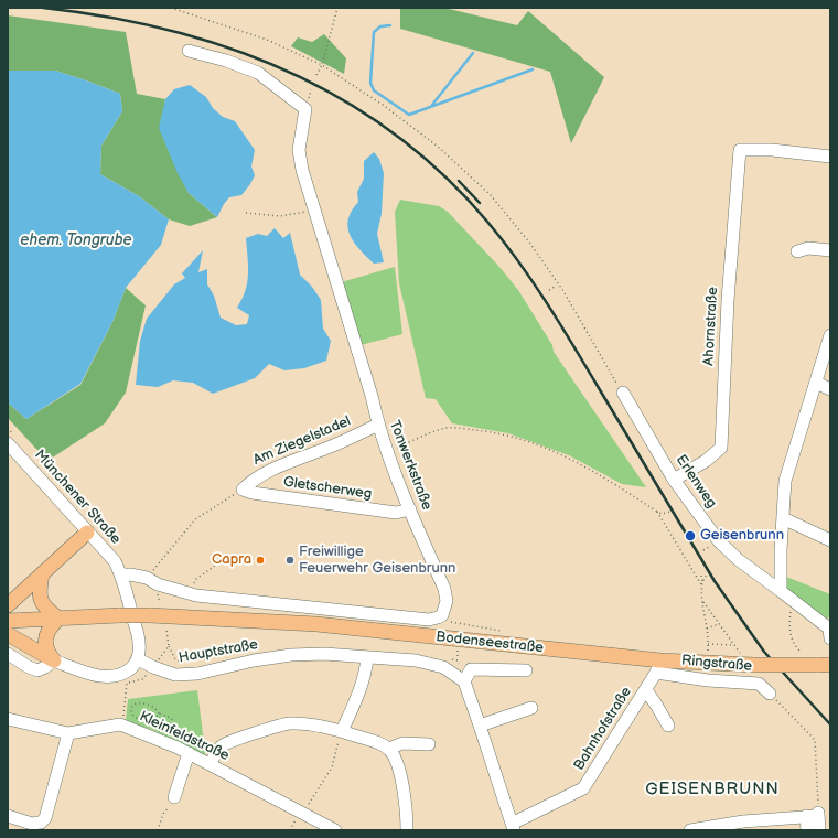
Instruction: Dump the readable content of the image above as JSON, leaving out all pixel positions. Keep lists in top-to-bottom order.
{
  "streets": {
    "main road": ["Bodenseestraße"],
    "street": [
      "Ahornstraße",
      "Am Ziegelstadel",
      "Tonwerkstraße",
      "Erlenweg",
      "Gletscherweg",
      "Münchener Straße",
      "Hauptstraße",
      "Ringstraße",
      "Bahnhofstraße",
      "Kleinfeldstraße"
    ]
  },
  "crossings": [
    ["Ahornstraße", "Erlenweg"],
    ["Am Ziegelstadel", "Tonwerkstraße"],
    ["Am Ziegelstadel", "Gletscherweg"],
    ["Tonwerkstraße", "Gletscherweg"],
    ["Tonwerkstraße", "Münchener Straße"],
    ["Bodenseestraße", "Ringstraße"],
    ["Bodenseestraße", "Bahnhofstraße"],
    ["Ringstraße", "Bahnhofstraße"]
  ],
  "districts": ["GEISENBRUNN"],
  "water": ["ehem. Tongrube"],
  "places": ["Geisenbrunn", "Capra", "Freiwillige Feuerwehr Geisenbrunn"]
}
